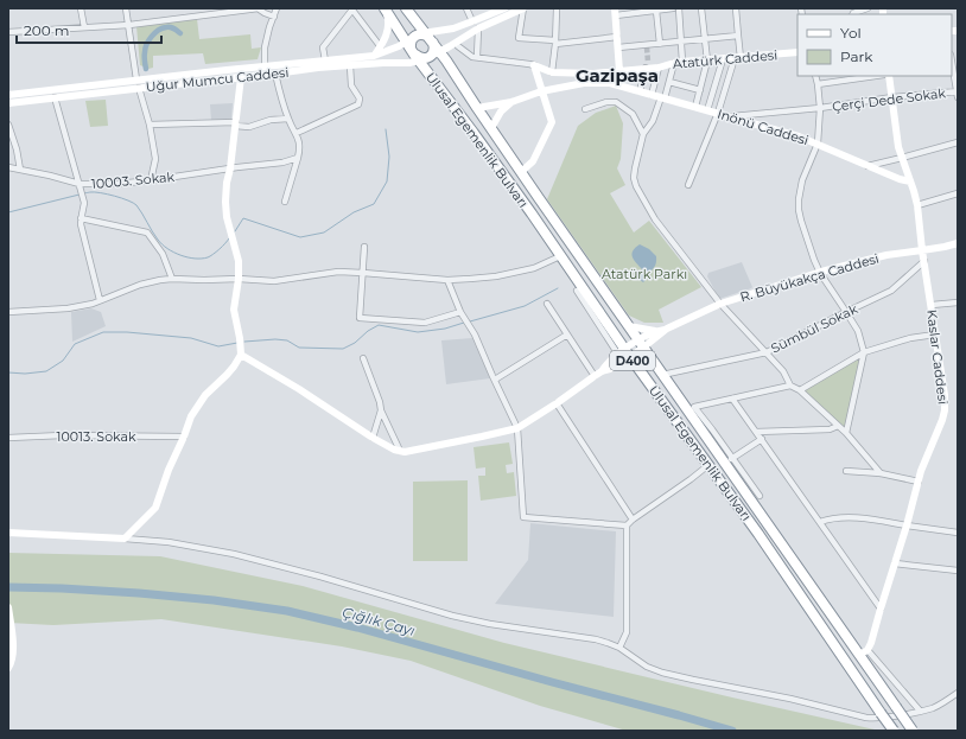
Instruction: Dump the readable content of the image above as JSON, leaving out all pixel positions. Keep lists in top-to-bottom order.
{
  "streets": {
    "highway": ["Ulusal Egemenlik Bulvarı", "D400"],
    "street": [
      "Atatürk Caddesi",
      "Uğur Mumcu Caddesi",
      "Çerçi Dede Sokak",
      "Inönü Caddesi",
      "10003. Sokak",
      "R. Büyükakça Caddesi",
      "Sümbül Sokak",
      "Kaslar Caddesi",
      "10013. Sokak"
    ]
  },
  "crossings": [
    ["Uğur Mumcu Caddesi", "Ulusal Egemenlik Bulvarı"],
    ["Çerçi Dede Sokak", "Inönü Caddesi"],
    ["Çerçi Dede Sokak", "Kaslar Caddesi"],
    ["Inönü Caddesi", "Ulusal Egemenlik Bulvarı"],
    ["Inönü Caddesi", "Kaslar Caddesi"],
    ["Ulusal Egemenlik Bulvarı", "R. Büyükakça Caddesi"],
    ["Ulusal Egemenlik Bulvarı", "Sümbül Sokak"],
    ["Ulusal Egemenlik Bulvarı", "Kaslar Caddesi"],
    ["R. Büyükakça Caddesi", "Kaslar Caddesi"],
    ["Sümbül Sokak", "Kaslar Caddesi"]
  ],
  "districts": ["Gazipaşa"],
  "water": ["Çığlık Çayı"],
  "parks": ["Atatürk Parkı"],
  "legend": ["Yol", "Park"],
  "scale_bar": "200 m"
}
